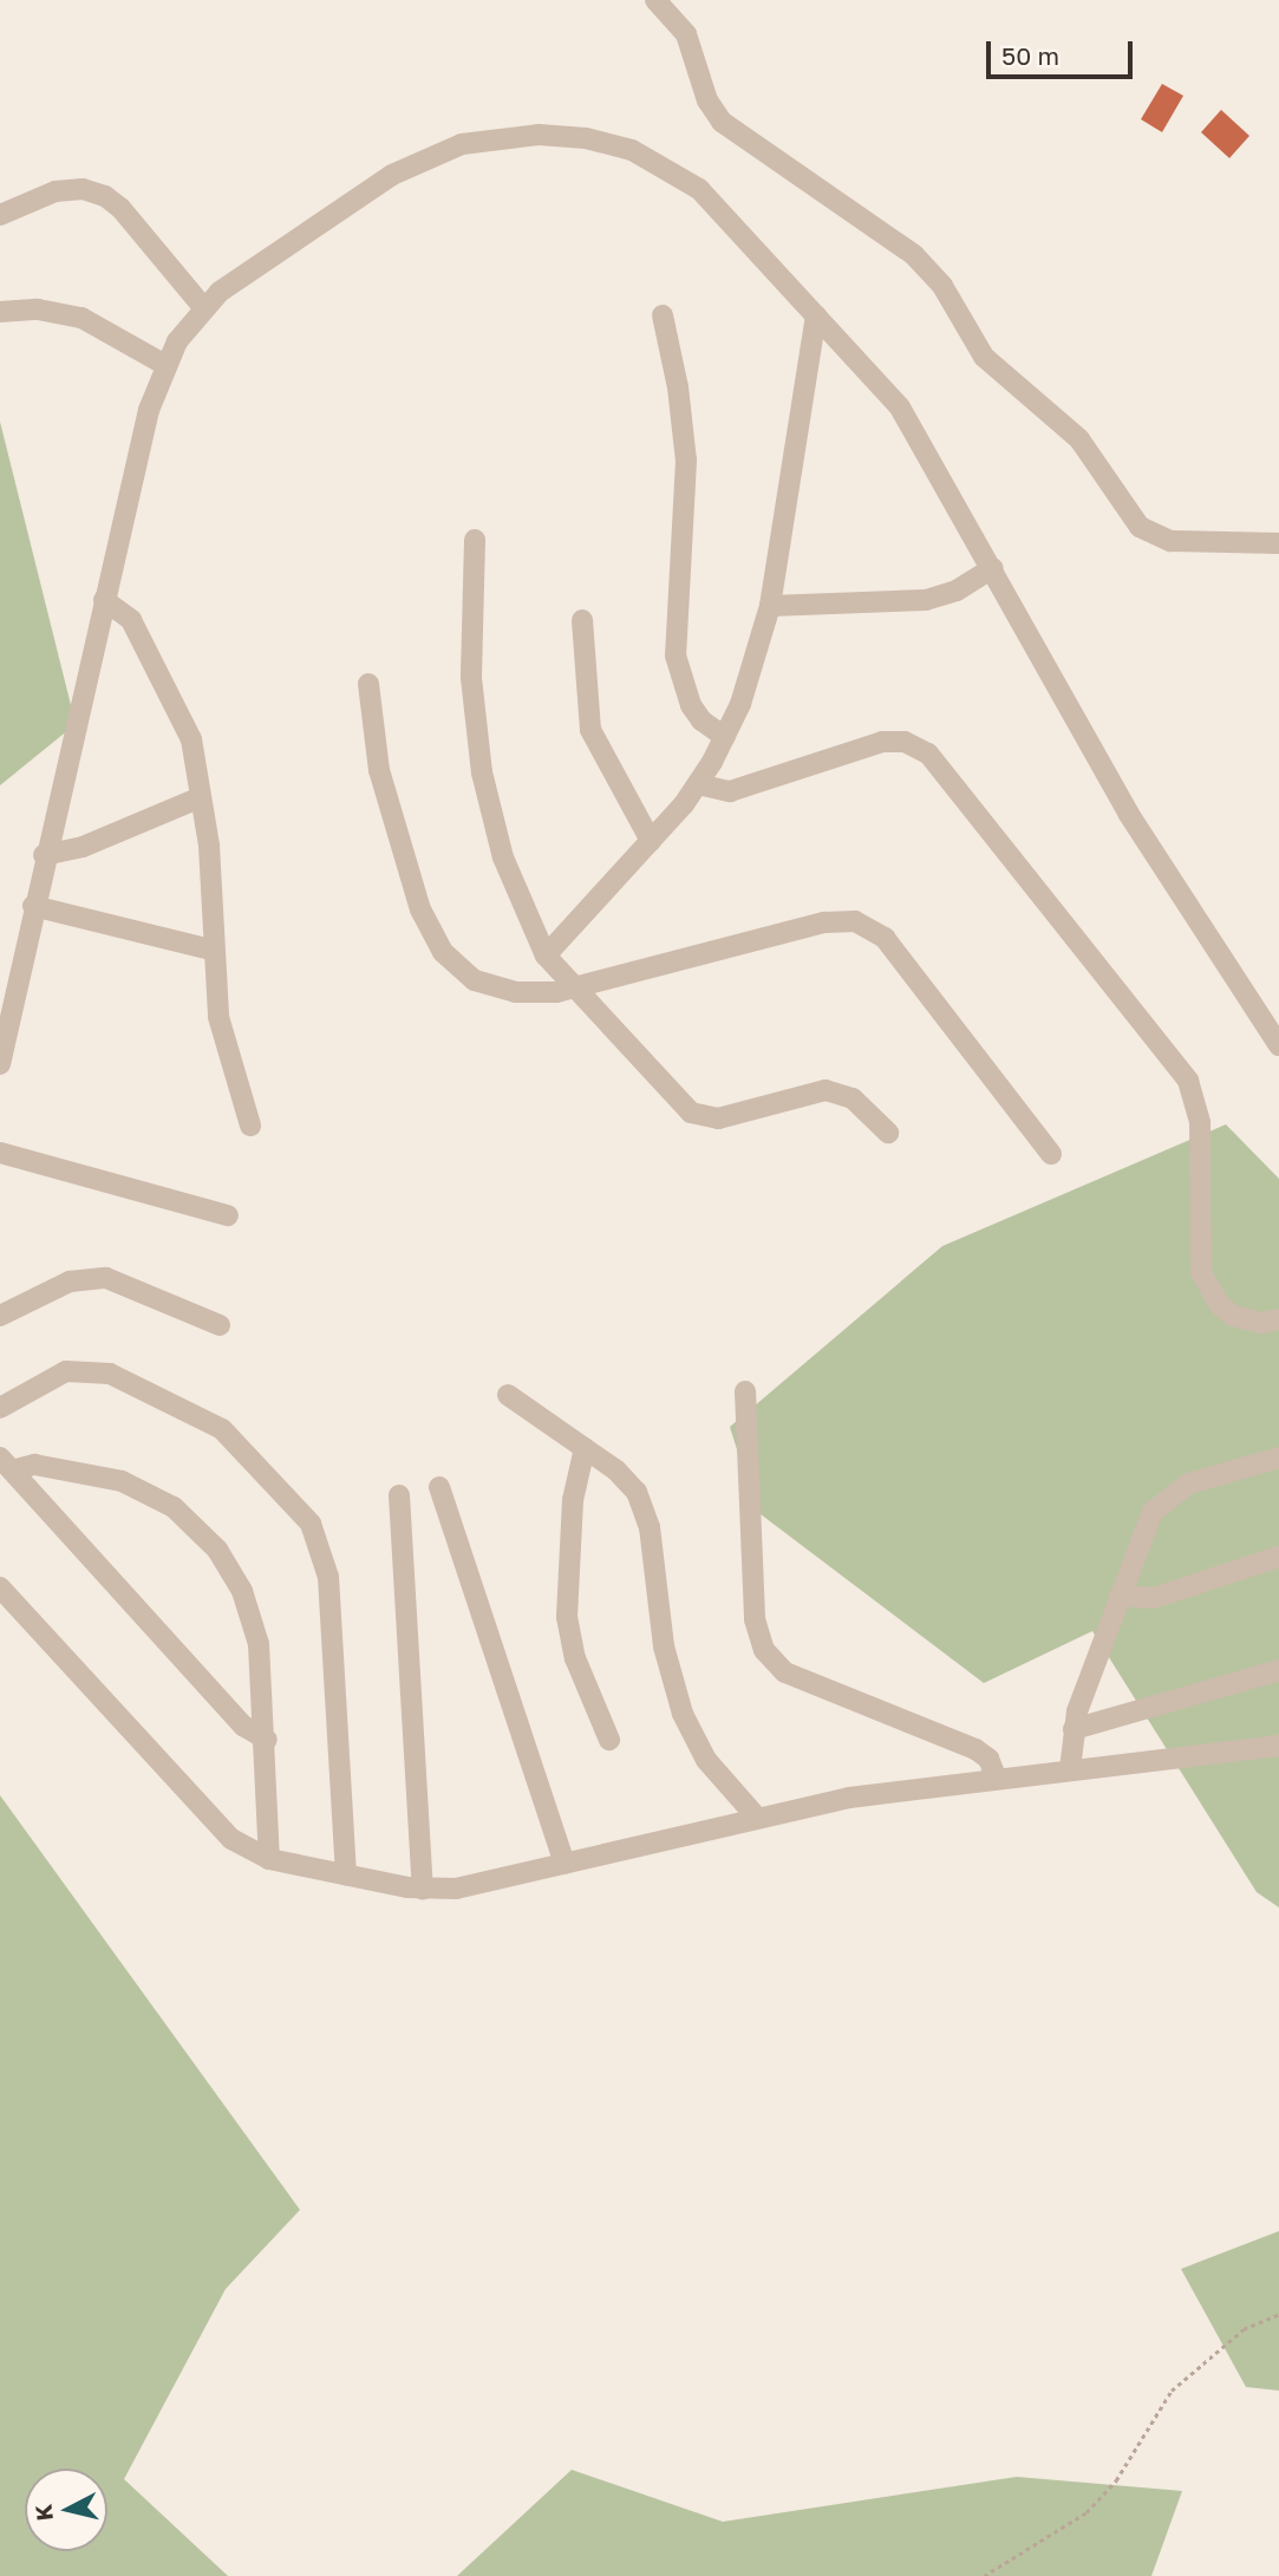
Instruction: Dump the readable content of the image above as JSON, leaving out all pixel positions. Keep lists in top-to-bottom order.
{
  "scale_bar": "50 m",
  "north": "left"
}
